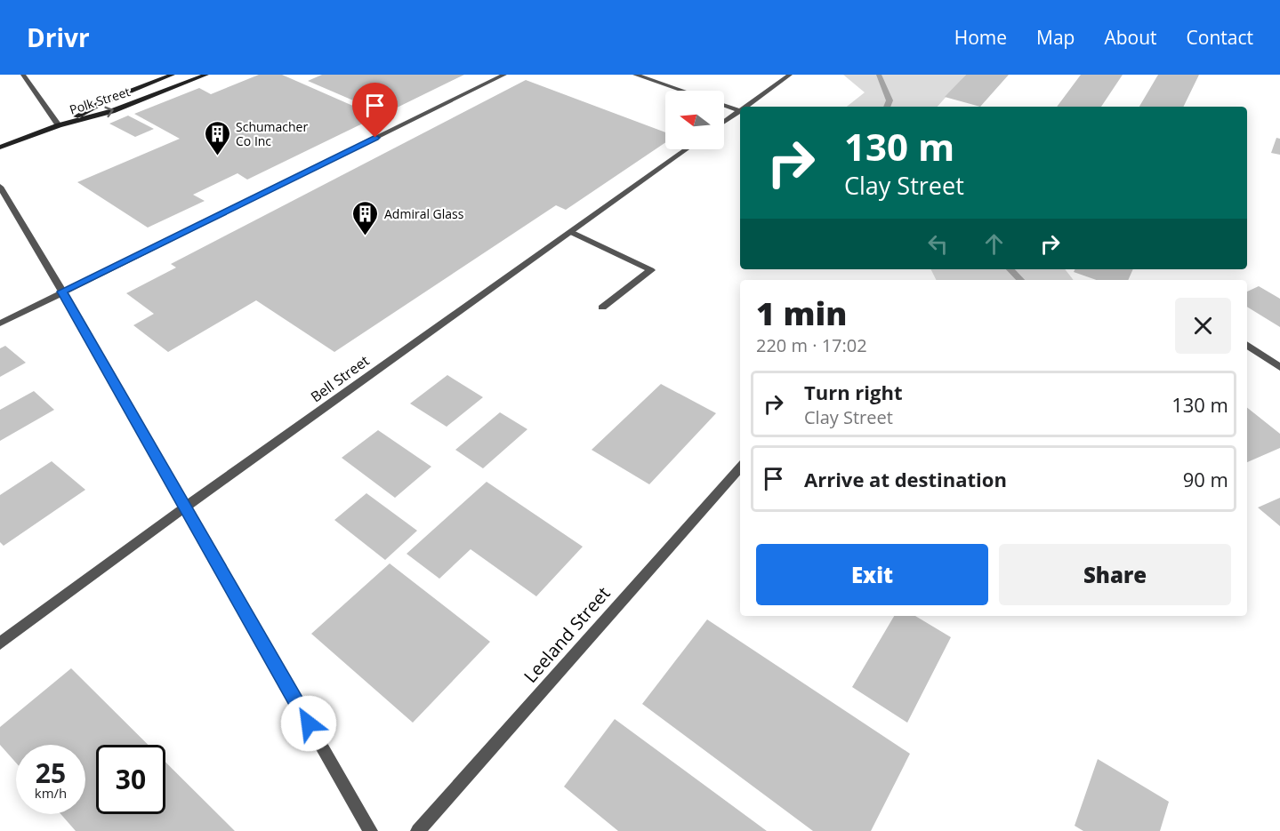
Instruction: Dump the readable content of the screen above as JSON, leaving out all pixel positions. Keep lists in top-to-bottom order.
{
  "streets": {
    "main road": ["Polk Street"],
    "street": ["Bell Street", "Leeland Street"]
  },
  "places": {
    "building": ["Schumacher Co Inc", "Admiral Glass"]
  },
  "north": "left",
  "page": {
    "header": "Drivr",
    "nav": [
      "Home",
      "Map",
      "About",
      "Contact"
    ],
    "turn": ["130 m", "Clay Street"],
    "heading": ["1 min", "220 m · 17:02"],
    "list": [
      {
        "name": "Turn right",
        "note": "Clay Street",
        "value": "130 m"
      },
      {
        "name": "Arrive at destination",
        "value": "90 m"
      }
    ],
    "buttons": ["Exit", "Share"],
    "speed": "25 km/h",
    "limit": "30"
  }
}
